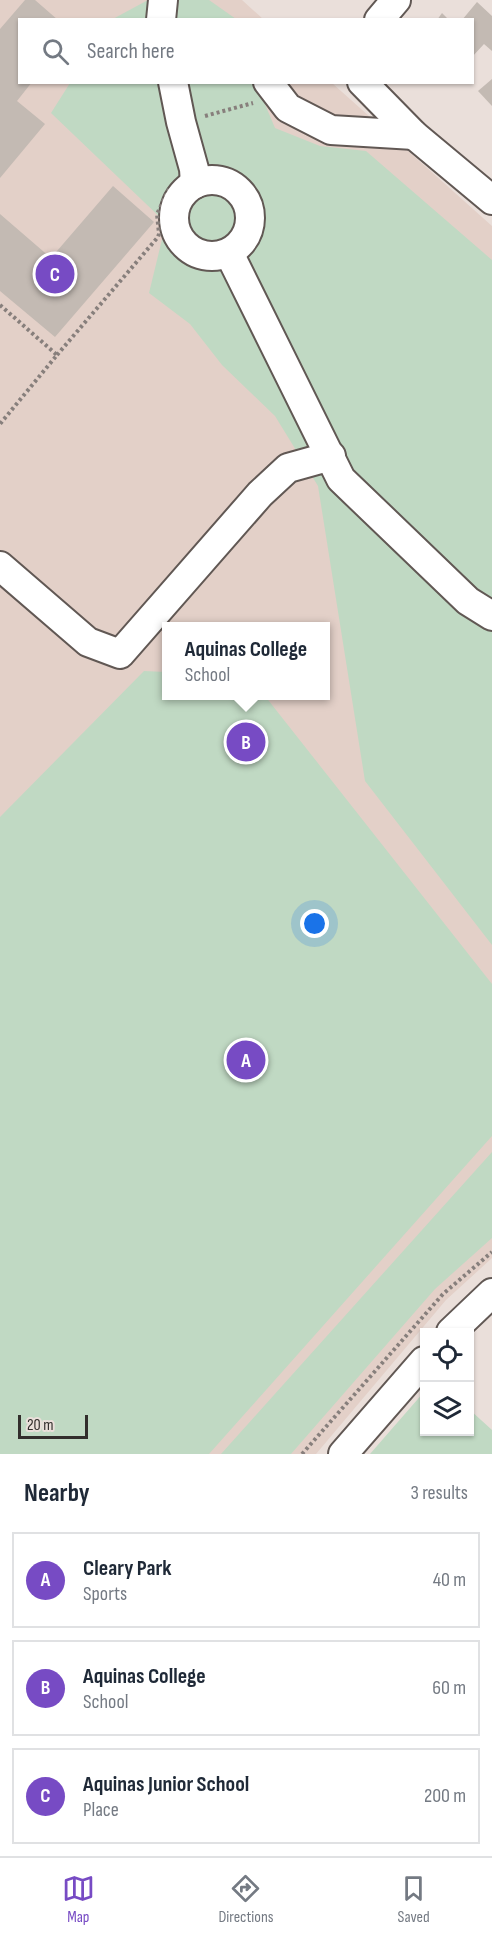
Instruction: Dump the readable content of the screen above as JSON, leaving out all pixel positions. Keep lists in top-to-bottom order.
{
  "scale_bar": "20 m",
  "page": {
    "search": "Search here",
    "pins": ["C", "B", "A"],
    "popup": ["Aquinas College", "School"],
    "scale": "20 m",
    "heading": ["Nearby", "3 results"],
    "list": [
      {
        "mark": "A",
        "name": "Cleary Park",
        "note": "Sports",
        "value": "40 m"
      },
      {
        "mark": "B",
        "name": "Aquinas College",
        "note": "School",
        "value": "60 m"
      },
      {
        "mark": "C",
        "name": "Aquinas Junior School",
        "note": "Place",
        "value": "200 m"
      }
    ],
    "nav": ["Map", "Directions", "Saved"]
  }
}
